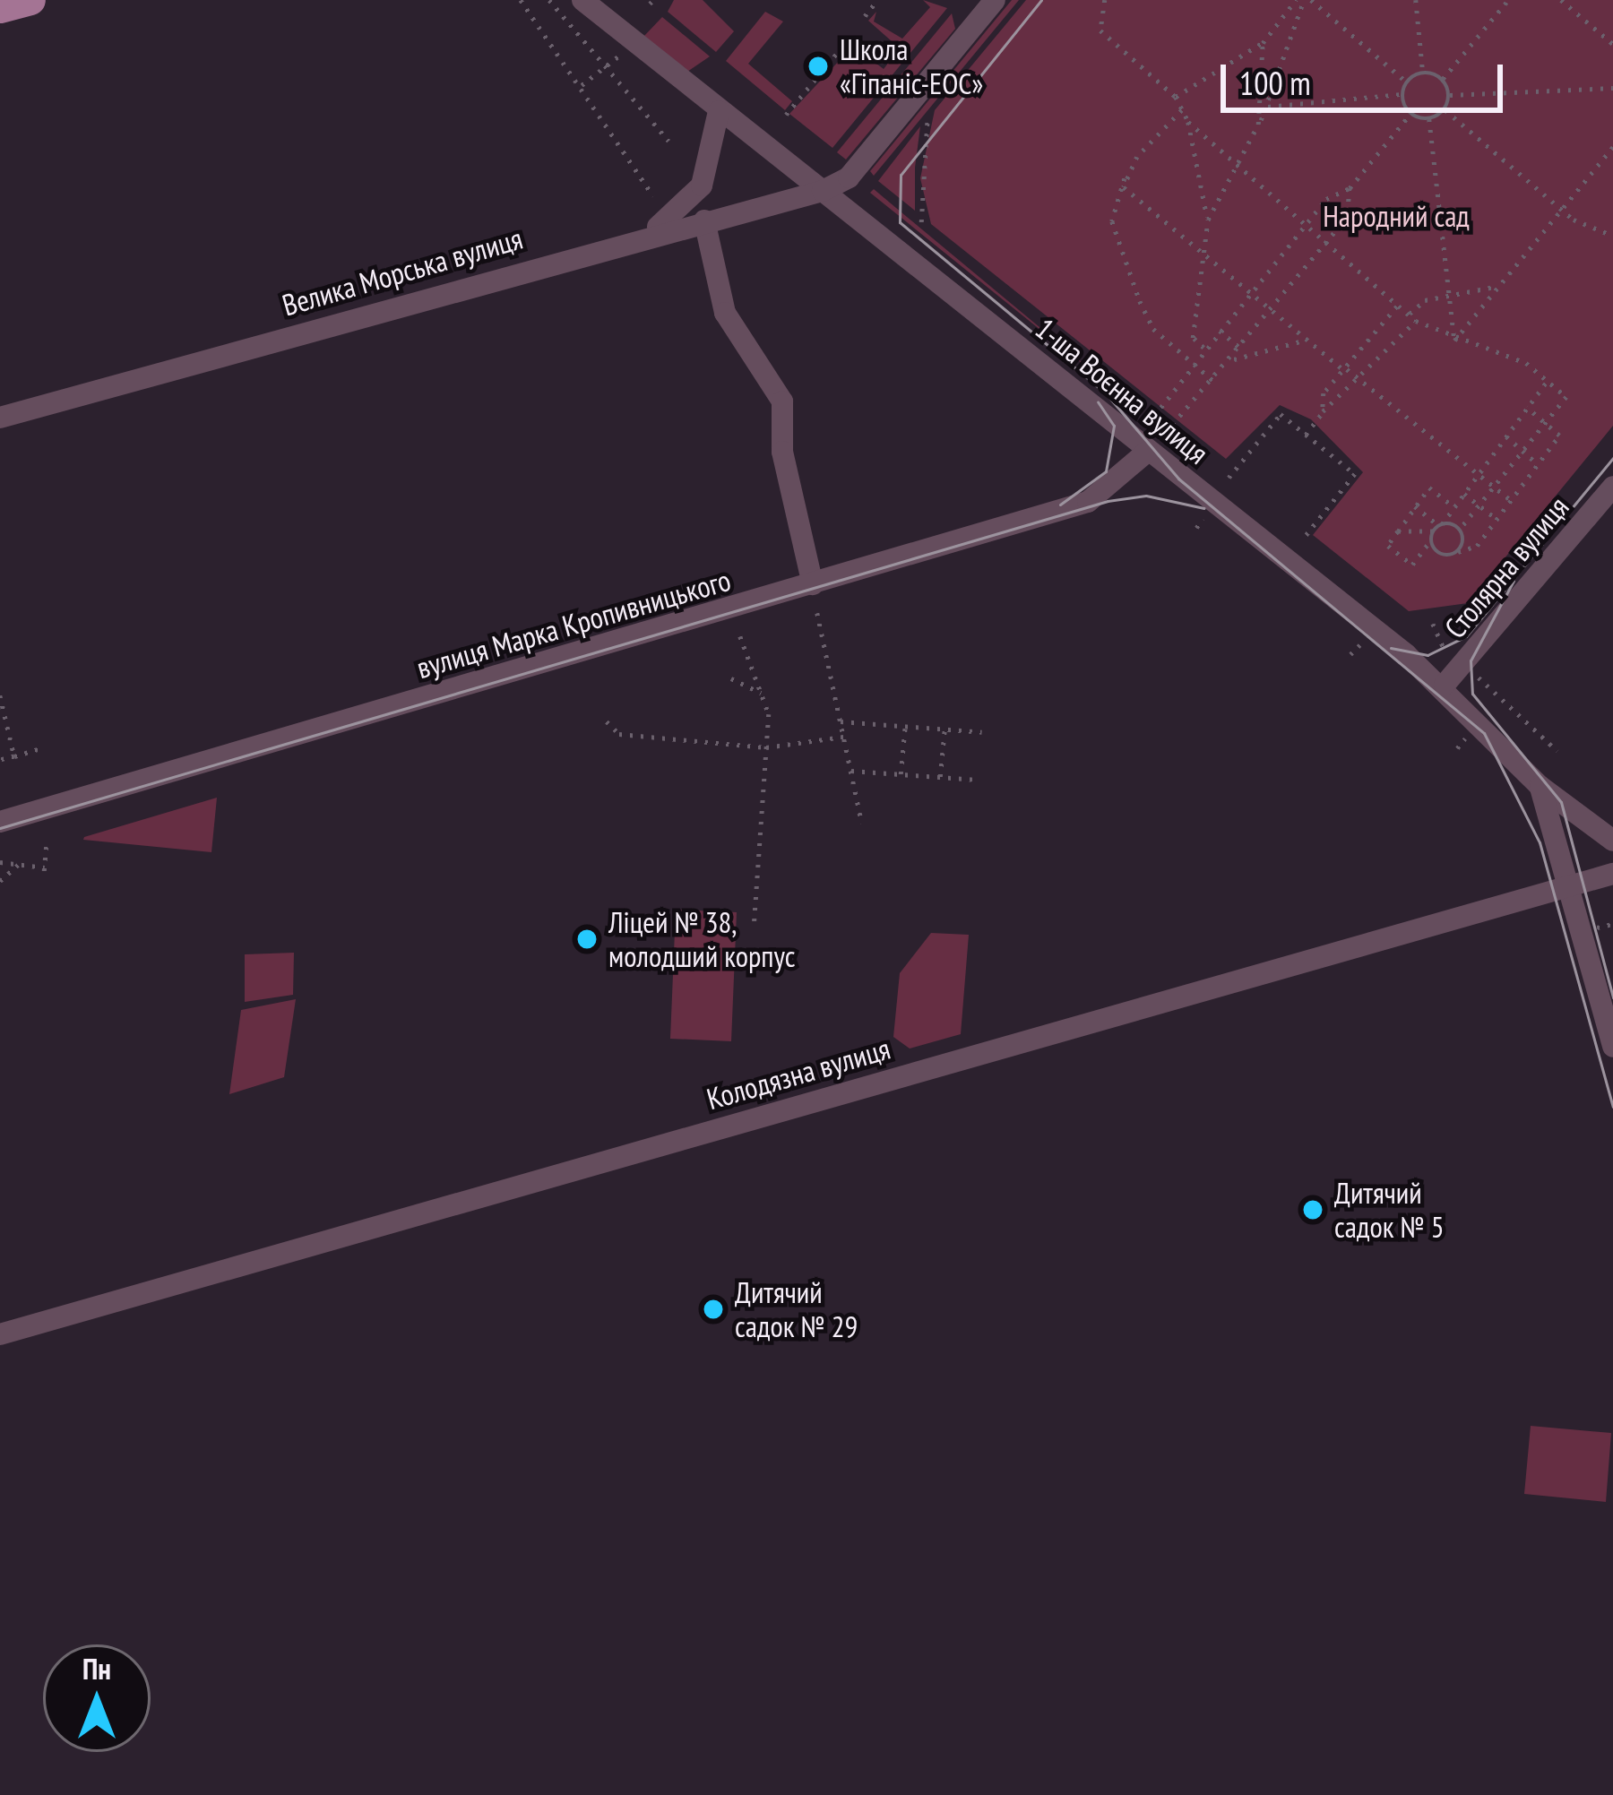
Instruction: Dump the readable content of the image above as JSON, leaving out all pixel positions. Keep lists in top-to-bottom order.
{
  "streets": {
    "street": [
      "Велика Морська вулиця",
      "1-ша Воєнна вулиця",
      "Столярна вулиця",
      "вулиця Марка Кропивницького",
      "Колодязна вулиця"
    ]
  },
  "crossings": [
    ["Велика Морська вулиця", "1-ша Воєнна вулиця"],
    ["1-ша Воєнна вулиця", "Столярна вулиця"],
    ["1-ша Воєнна вулиця", "вулиця Марка Кропивницького"]
  ],
  "parks": ["Народний сад"],
  "places": [
    "Школа «Гіпаніс-ЕОС»",
    "Ліцей № 38, молодший корпус",
    "Дитячий садок № 5",
    "Дитячий садок № 29"
  ],
  "scale_bar": "100 m",
  "north": "top"
}
